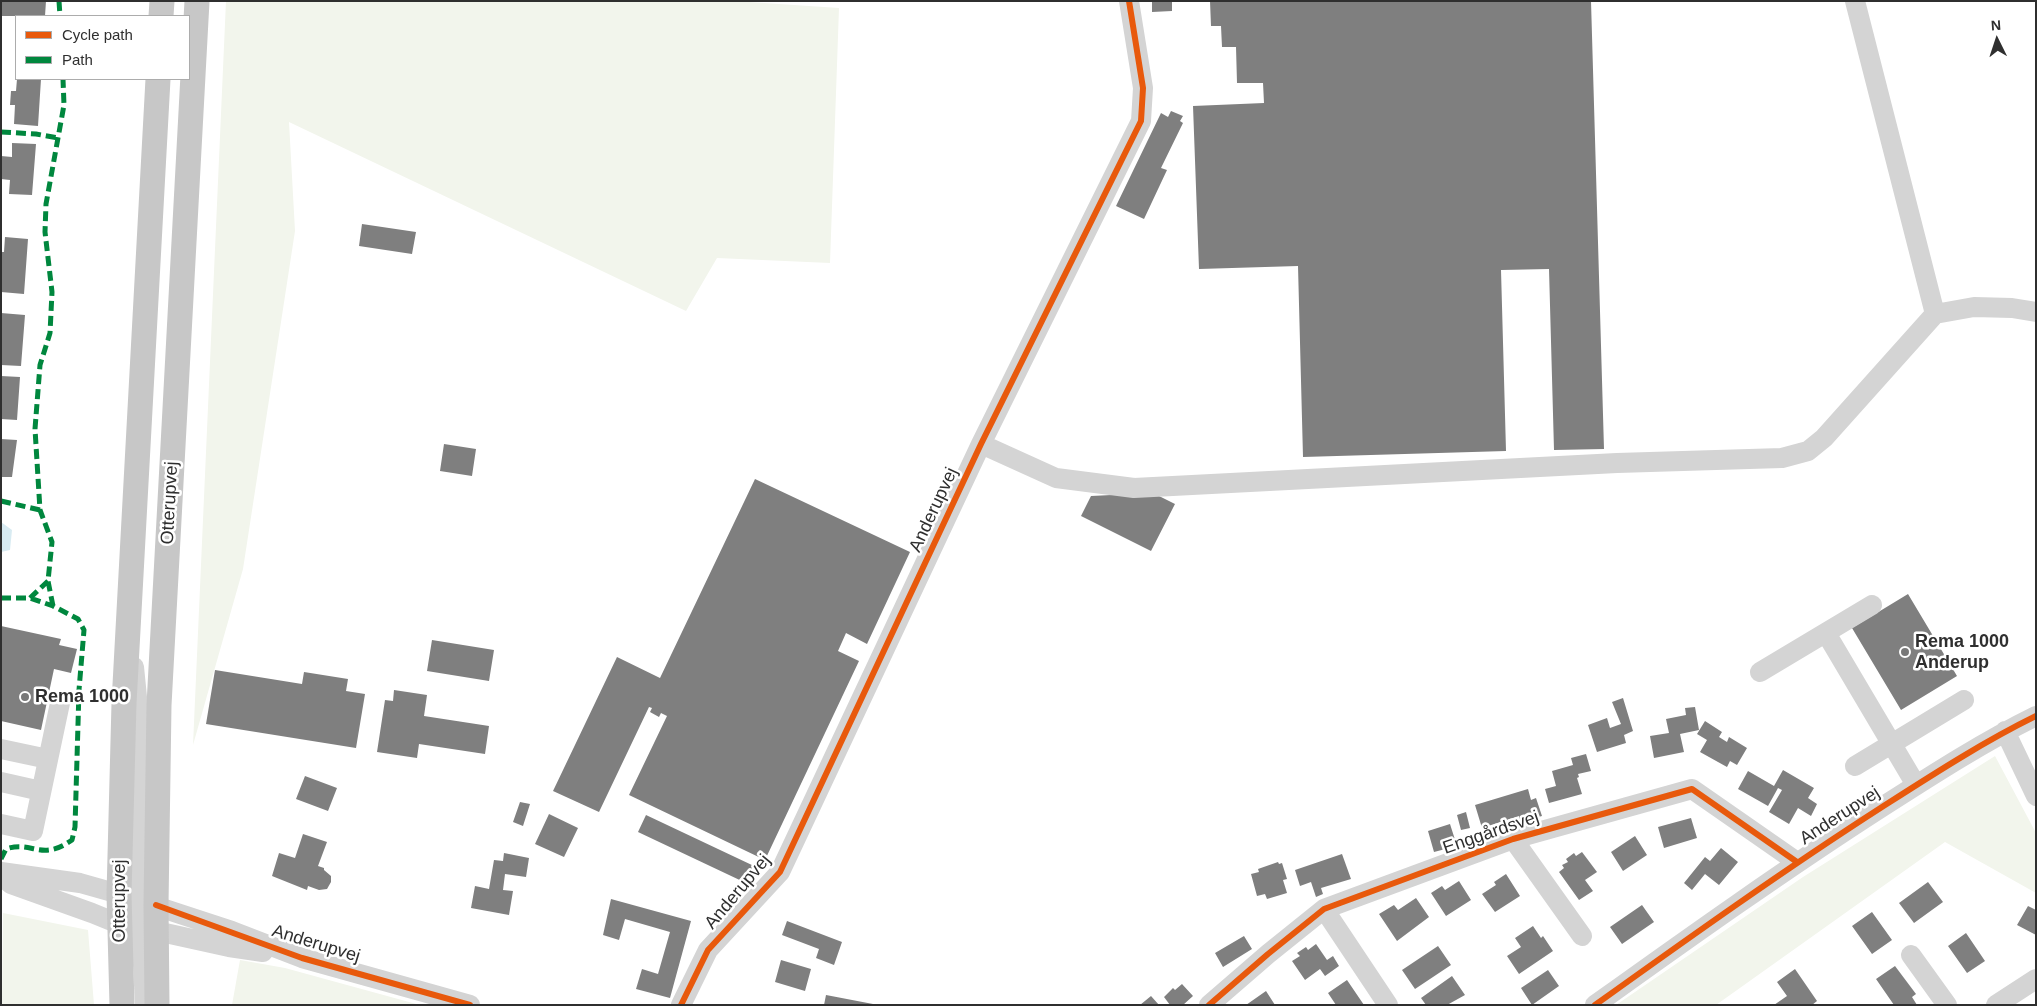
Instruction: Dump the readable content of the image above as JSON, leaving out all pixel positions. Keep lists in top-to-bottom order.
{
  "streets": {
    "main road": ["Otterupvej"],
    "street": ["Anderupvej", "Enggårdsvej"]
  },
  "crossings": [
    ["Otterupvej", "Anderupvej"],
    ["Anderupvej", "Enggårdsvej"]
  ],
  "places": ["Rema 1000 Anderup", "Rema 1000"],
  "legend": ["Cycle path", "Path"],
  "north": "top"
}
